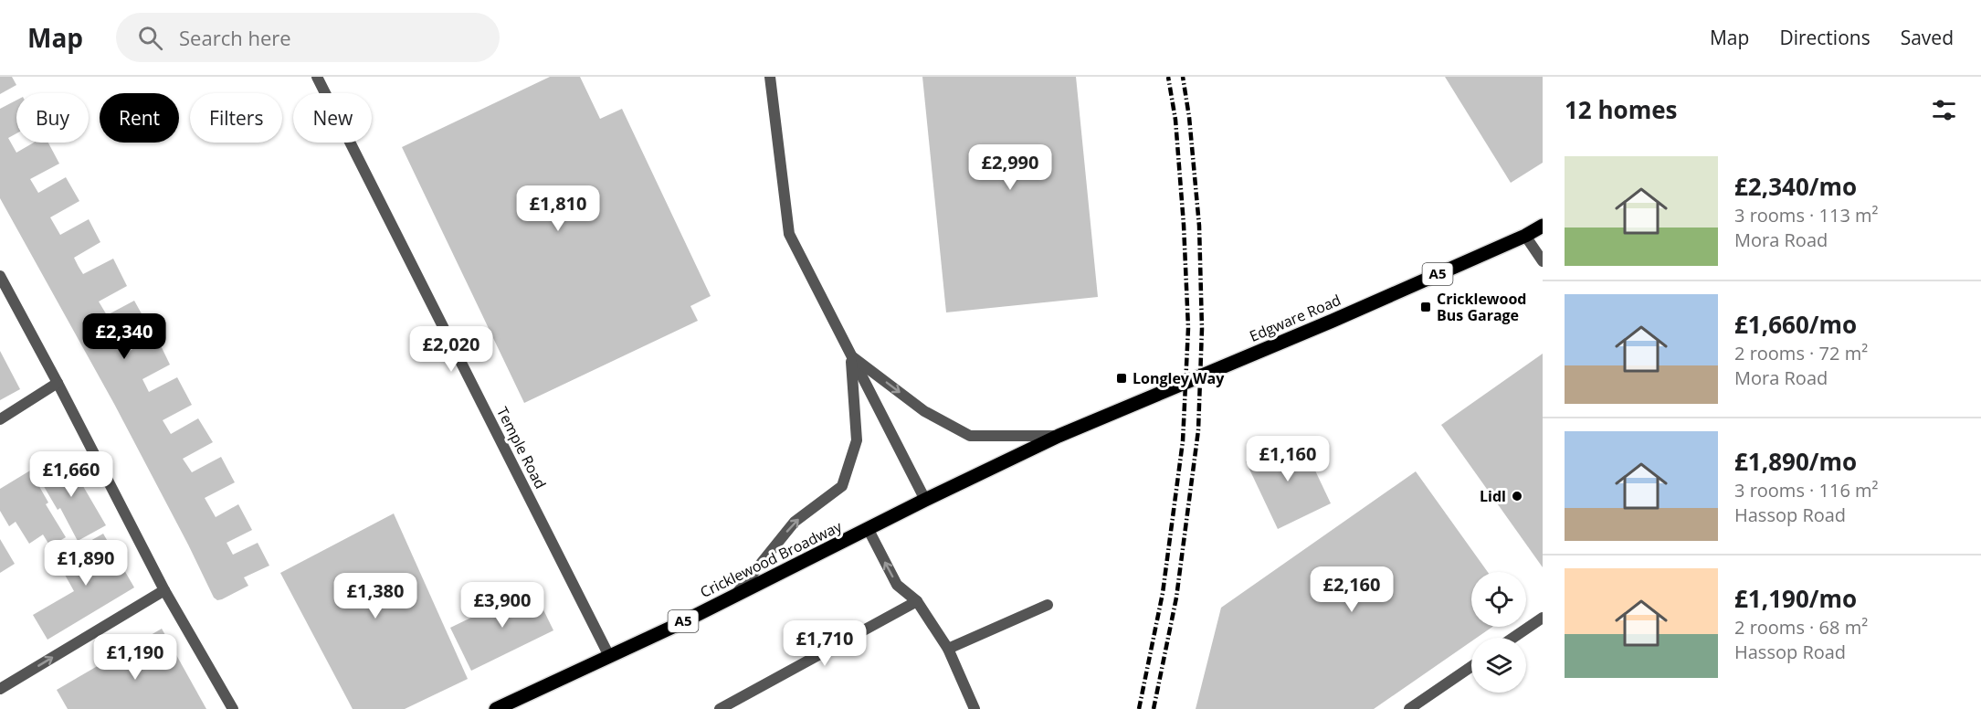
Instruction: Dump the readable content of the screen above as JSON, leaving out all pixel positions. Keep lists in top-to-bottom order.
{
  "streets": {
    "main road": ["A5", "Edgware Road", "Cricklewood Broadway"],
    "street": ["Temple Road"]
  },
  "crossings": [
    ["Edgware Road", "Cricklewood Broadway"],
    ["Temple Road", "Cricklewood Broadway"]
  ],
  "places": {
    "transit": ["Cricklewood Bus Garage", "Longley Way"],
    "other": ["Lidl"]
  },
  "page": {
    "header": "Map",
    "search": "Search here",
    "nav": ["Map", "Directions", "Saved"],
    "heading": "12 homes",
    "chip": [
      "Buy",
      "Rent",
      "Filters",
      "New"
    ],
    "list": [
      {
        "name": "£2,340/mo",
        "note": "3 rooms · 113 m² · Mora Road"
      },
      {
        "name": "£1,660/mo",
        "note": "2 rooms · 72 m² · Mora Road"
      },
      {
        "name": "£1,890/mo",
        "note": "3 rooms · 116 m² · Hassop Road"
      },
      {
        "name": "£1,190/mo",
        "note": "2 rooms · 68 m² · Hassop Road"
      }
    ],
    "price": [
      "£2,990",
      "£1,810",
      "£2,340",
      "£2,020",
      "£1,160",
      "£1,660",
      "£1,890",
      "£2,160",
      "£1,380",
      "£3,900",
      "£1,710",
      "£1,190"
    ]
  }
}
